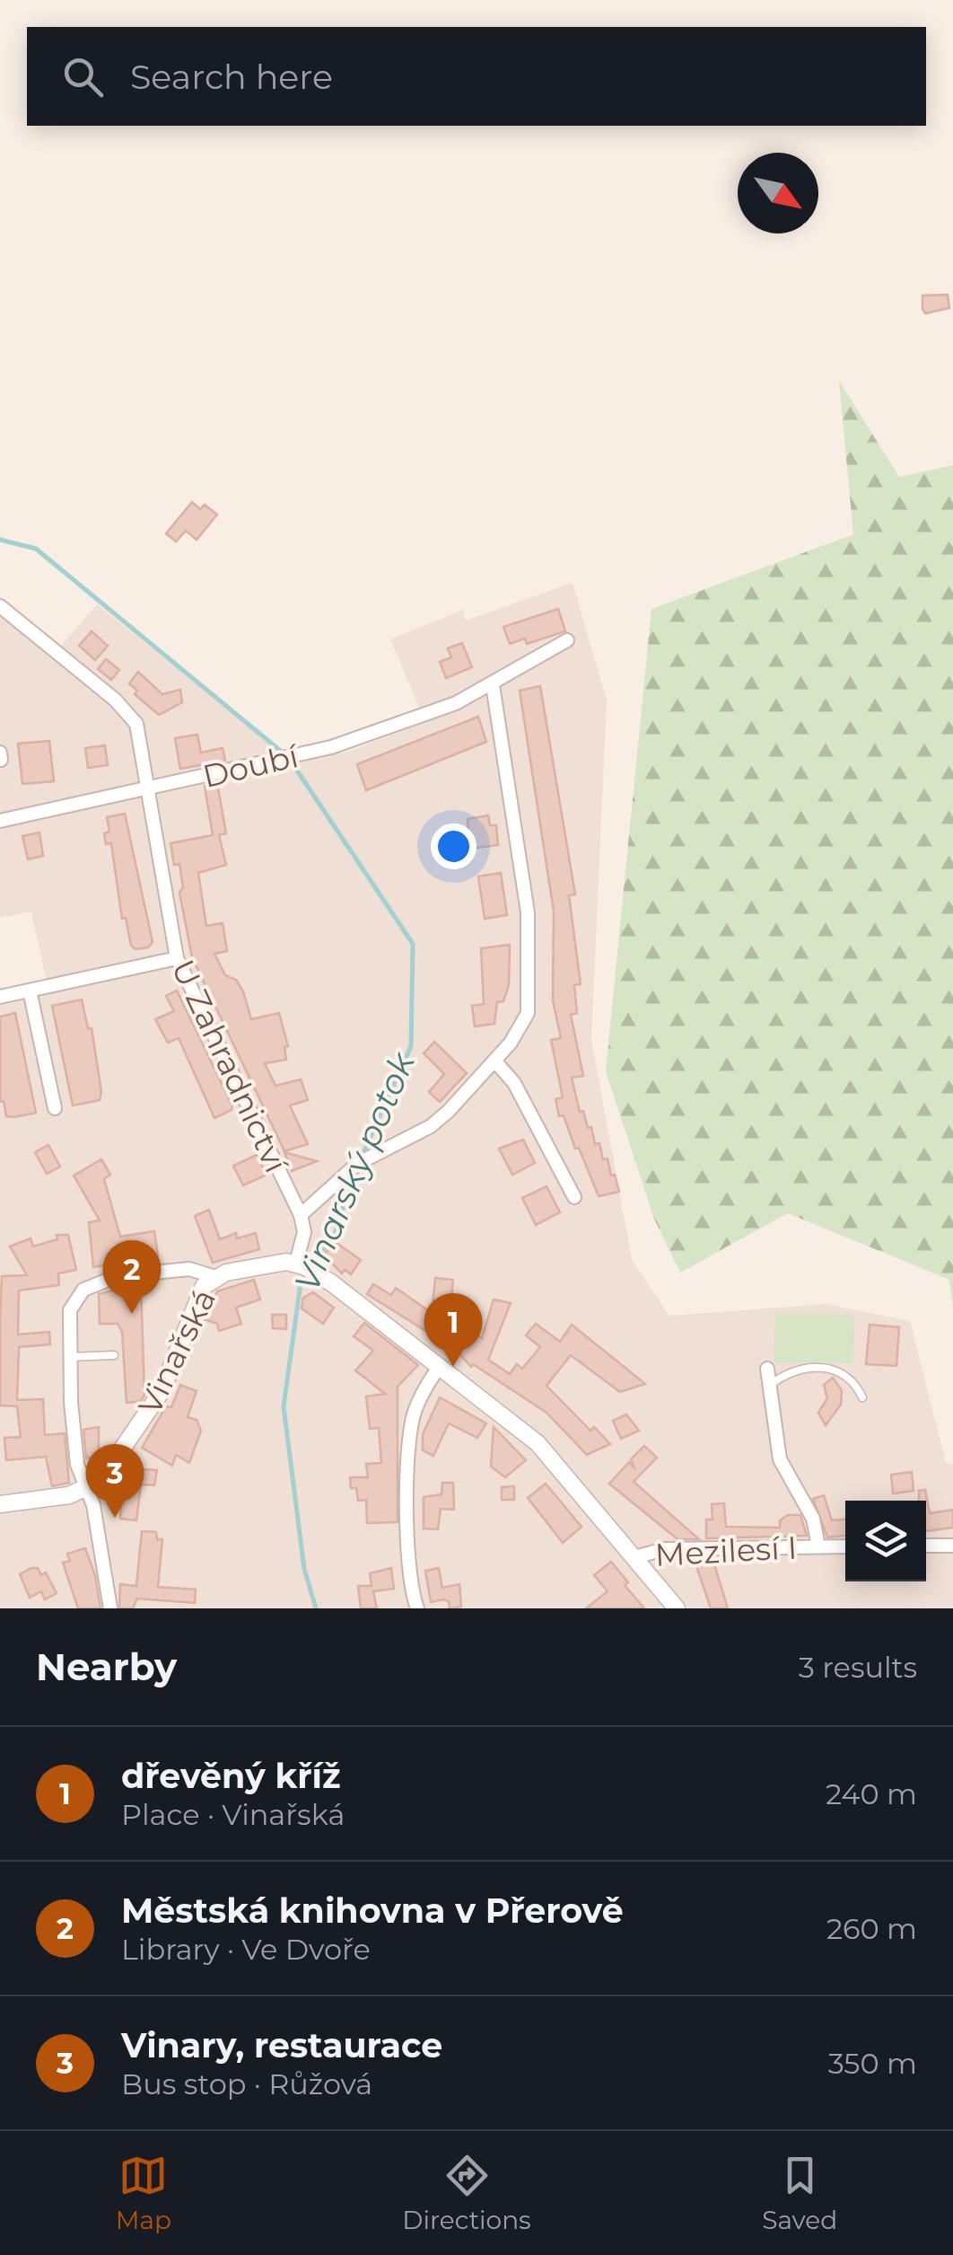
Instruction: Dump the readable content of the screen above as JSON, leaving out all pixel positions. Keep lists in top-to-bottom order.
{
  "streets": {
    "street": [
      "Doubí",
      "U Zahradnictví",
      "Vinařská",
      "Mezilesí I"
    ]
  },
  "crossings": [
    ["Doubí", "U Zahradnictví"],
    ["U Zahradnictví", "Vinařská"]
  ],
  "water": ["Vinarský potok"],
  "north": "bottom right",
  "page": {
    "search": "Search here",
    "pins": ["2", "1", "3"],
    "heading": ["Nearby", "3 results"],
    "list": [
      {
        "mark": "1",
        "name": "dřevěný kříž",
        "note": "Place · Vinařská",
        "value": "240 m"
      },
      {
        "mark": "2",
        "name": "Městská knihovna v Přerově",
        "note": "Library · Ve Dvoře",
        "value": "260 m"
      },
      {
        "mark": "3",
        "name": "Vinary, restaurace",
        "note": "Bus stop · Růžová",
        "value": "350 m"
      }
    ],
    "nav": ["Map", "Directions", "Saved"]
  }
}
